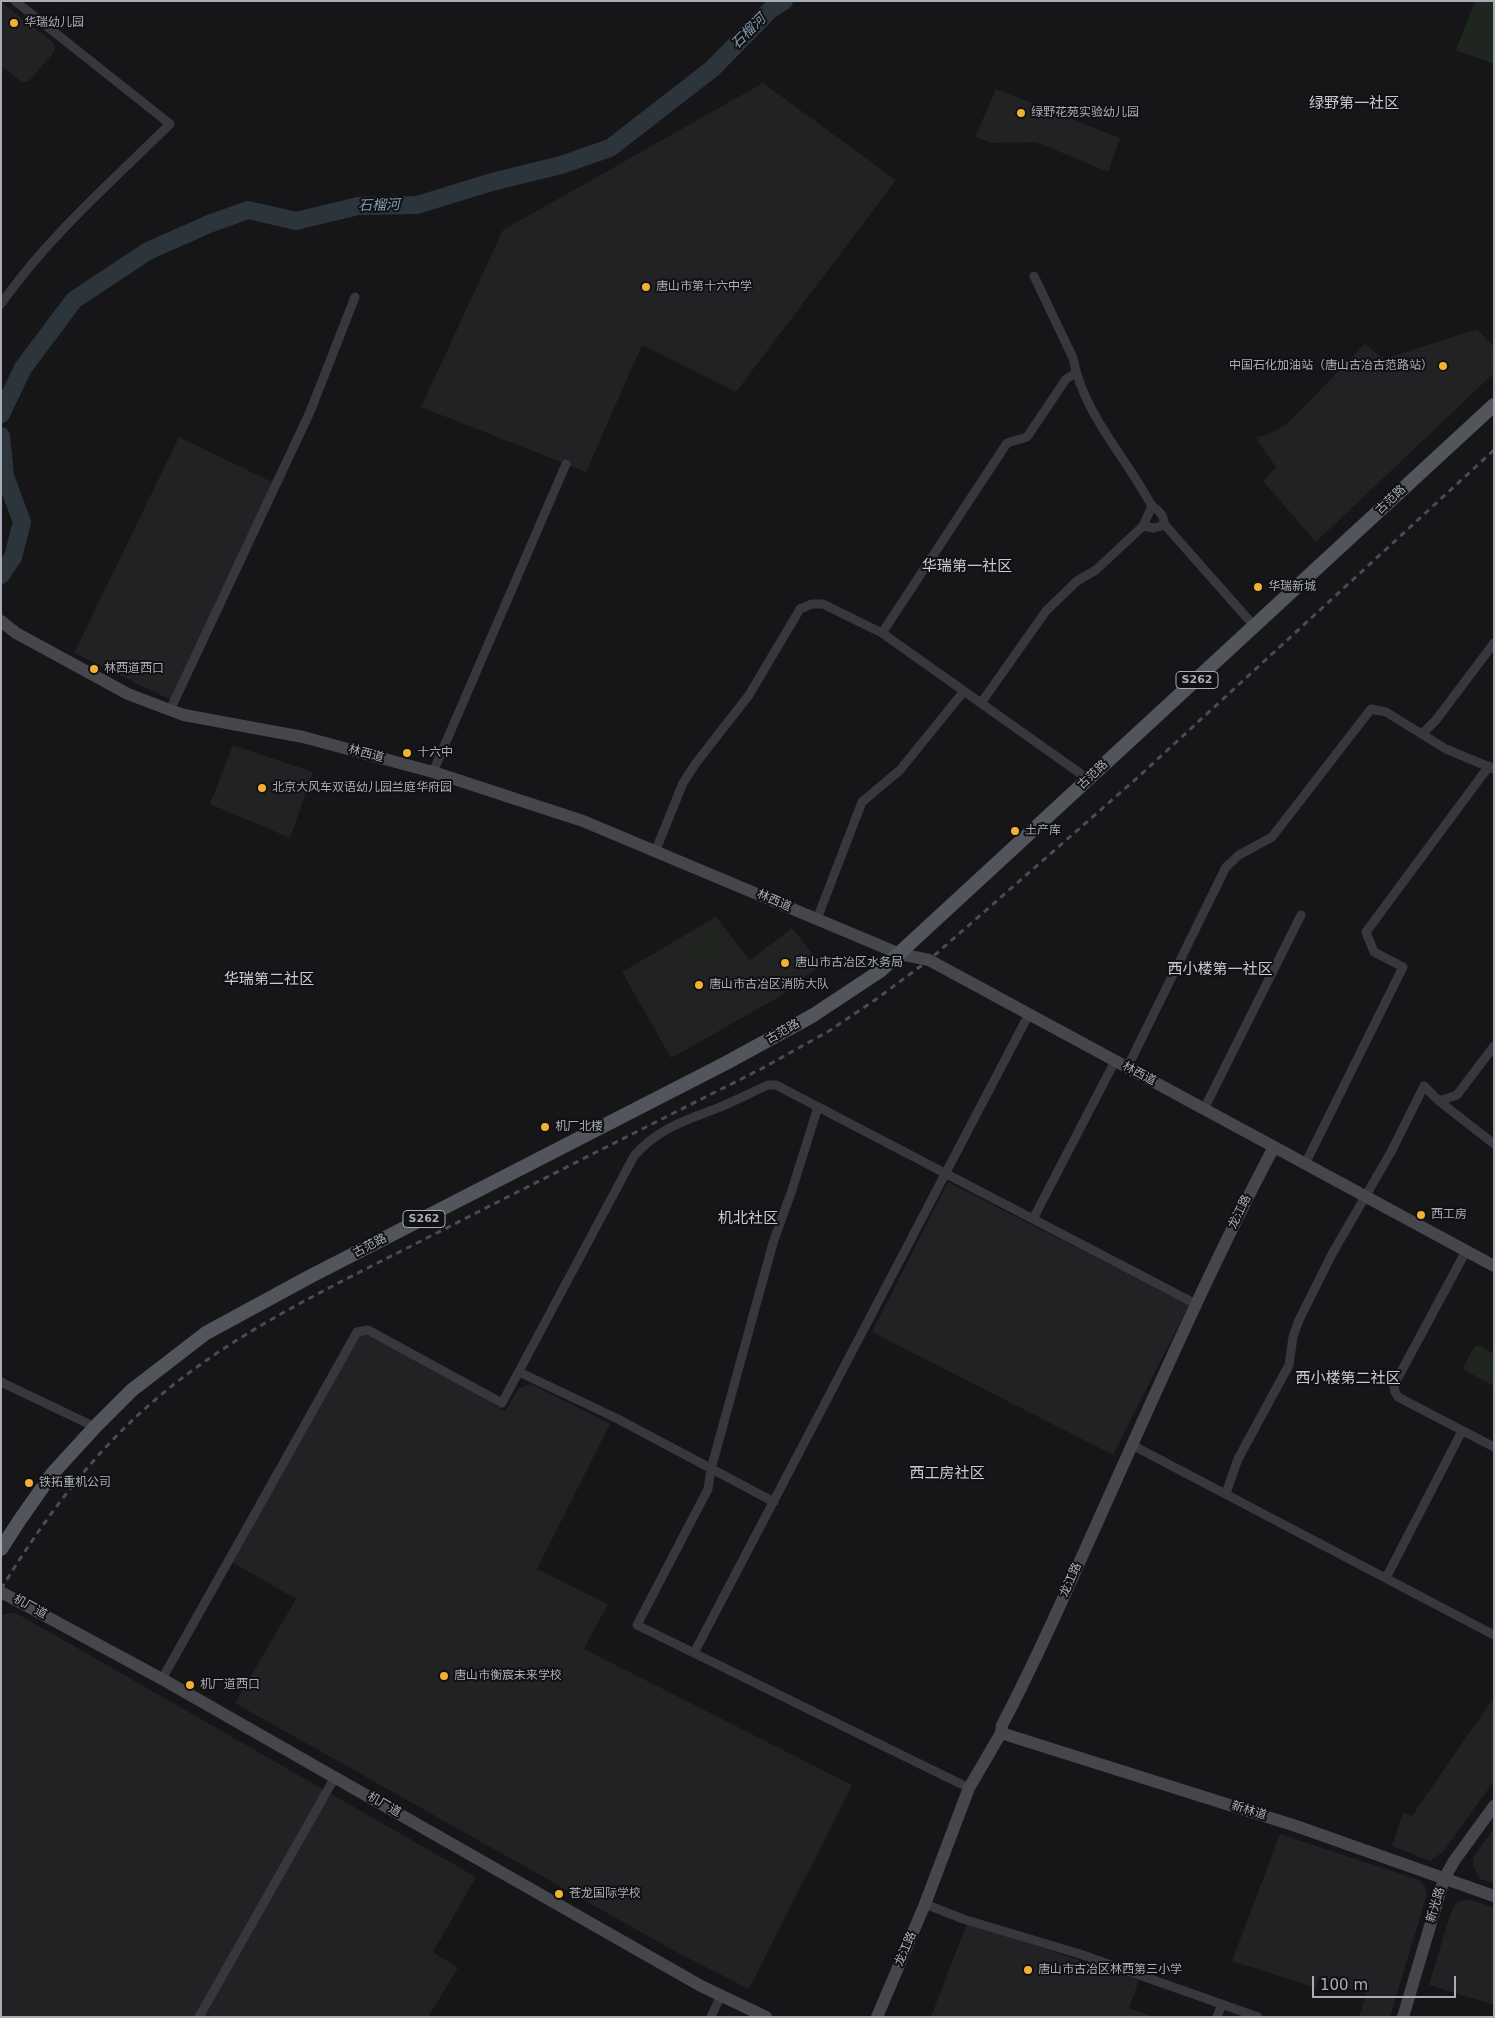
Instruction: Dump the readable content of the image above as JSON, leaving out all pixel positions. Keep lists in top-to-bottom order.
{
  "streets": {
    "main road": ["古范路", "S262"],
    "street": [
      "林西道",
      "龙江路",
      "机厂道",
      "新林道",
      "新光路"
    ]
  },
  "crossings": [
    ["古范路", "林西道"],
    ["林西道", "龙江路"],
    ["龙江路", "新林道"],
    ["新林道", "新光路"]
  ],
  "districts": [
    "绿野第一社区",
    "华瑞第一社区",
    "西小楼第一社区",
    "华瑞第二社区",
    "机北社区",
    "西小楼第二社区",
    "西工房社区"
  ],
  "water": ["石榴河"],
  "places": [
    "华瑞幼儿园",
    "绿野花苑实验幼儿园",
    "唐山市第十六中学",
    "中国石化加油站（唐山古冶古范路站）",
    "华瑞新城",
    "林西道西口",
    "十六中",
    "北京大风车双语幼儿园兰庭华府园",
    "土产库",
    "唐山市古冶区水务局",
    "唐山市古冶区消防大队",
    "机厂北楼",
    "西工房",
    "铁拓重机公司",
    "唐山市衡宸未来学校",
    "机厂道西口",
    "苍龙国际学校",
    "唐山市古冶区林西第三小学"
  ],
  "scale_bar": "100 m"
}
